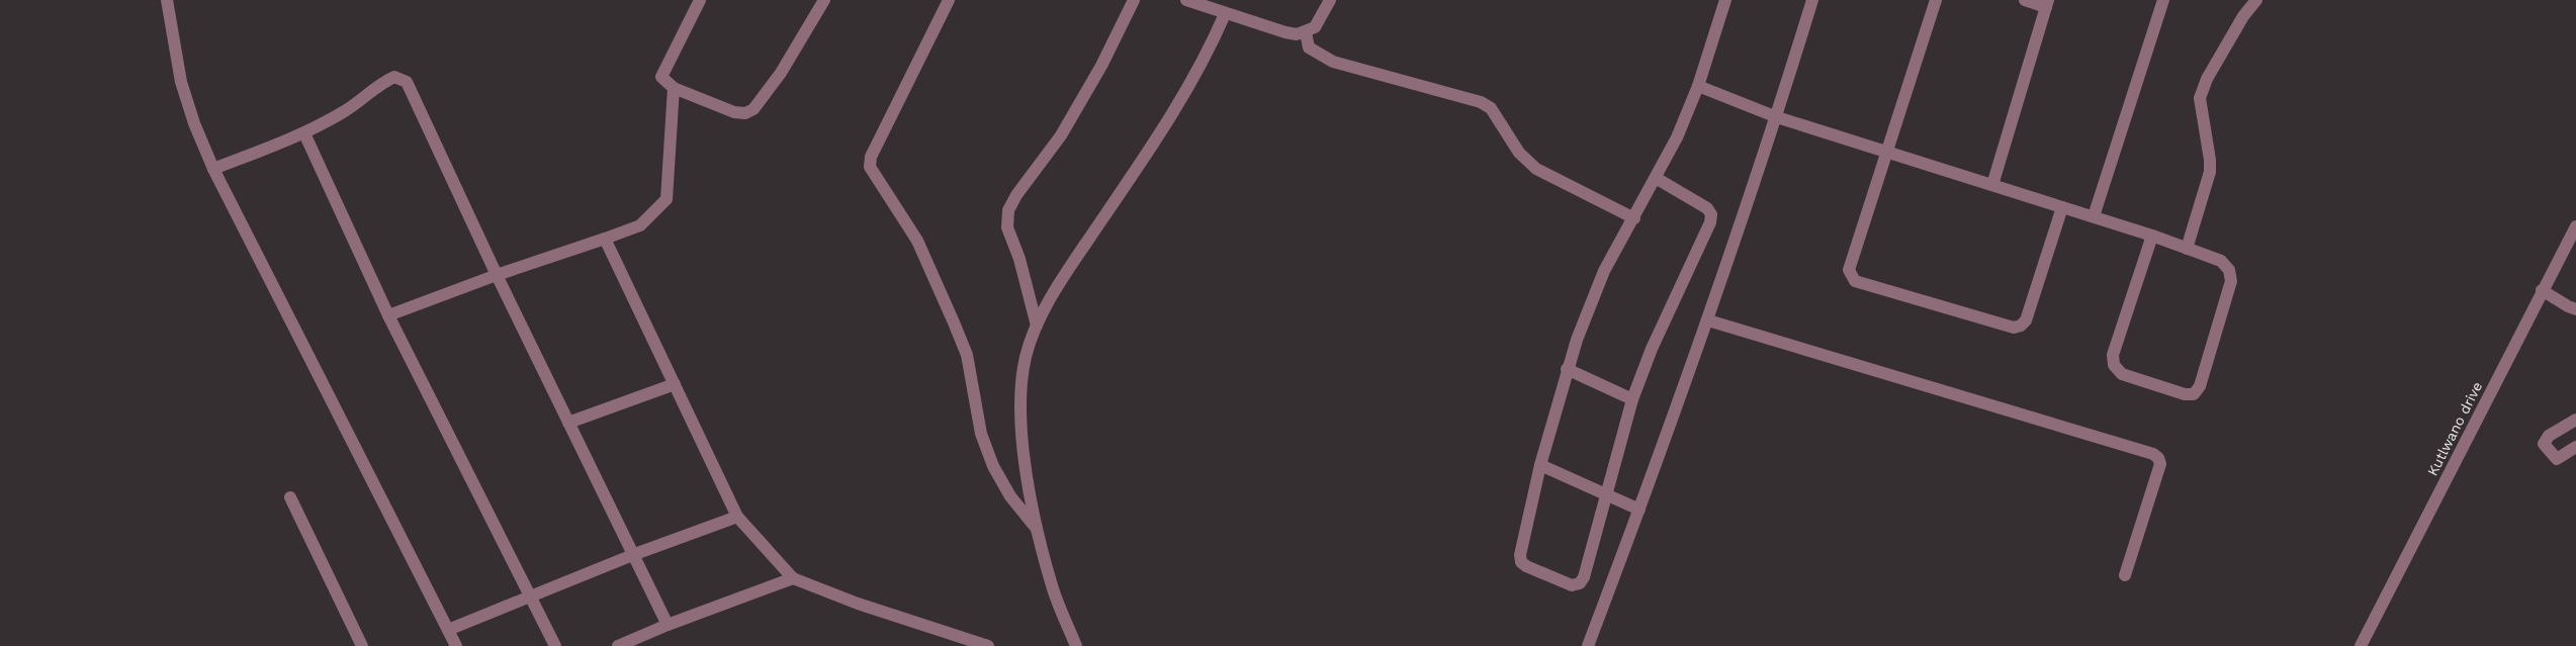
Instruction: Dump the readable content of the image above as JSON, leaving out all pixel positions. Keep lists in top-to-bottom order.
{
  "streets": {
    "street": ["Kutlwano drive"]
  }
}
